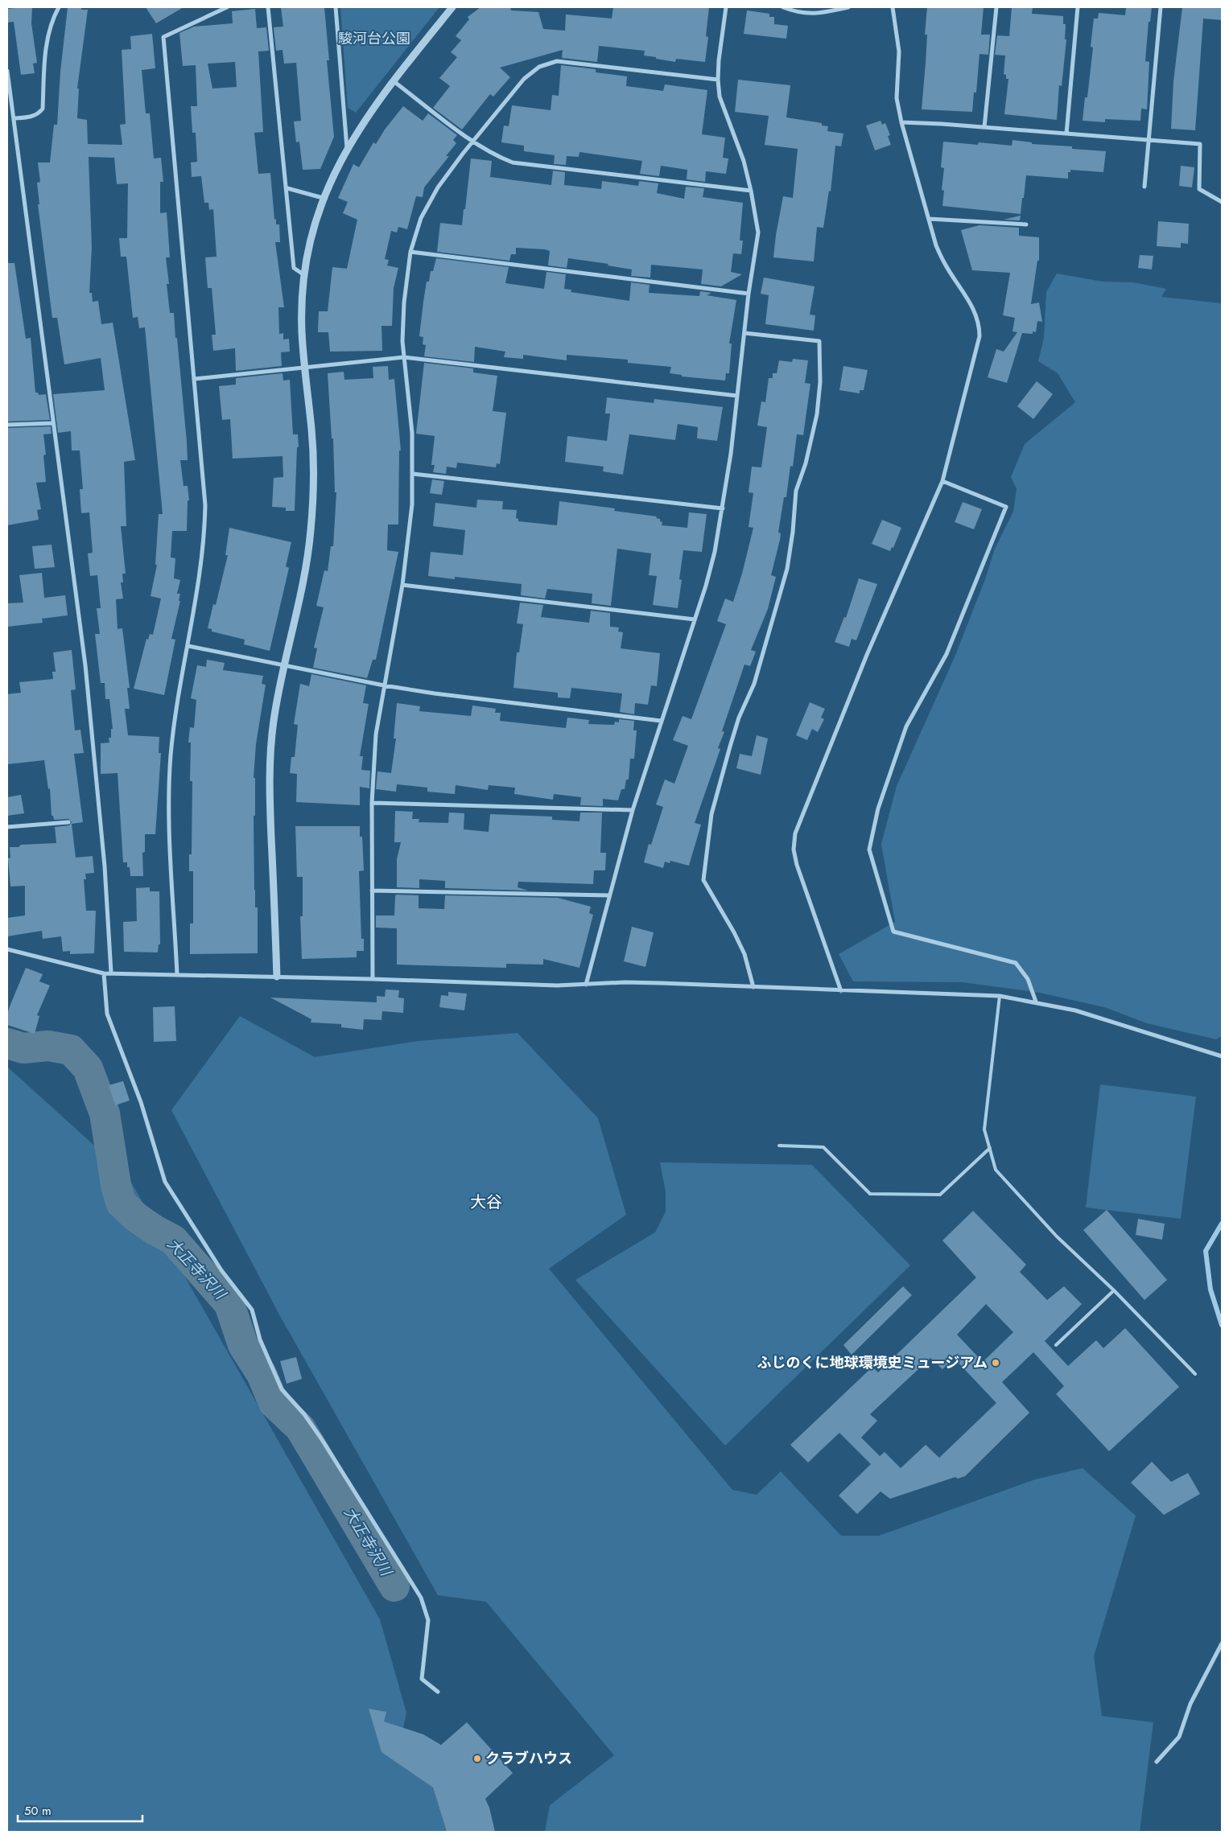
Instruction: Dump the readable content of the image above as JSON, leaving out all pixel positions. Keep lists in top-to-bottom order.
{
  "districts": ["大谷"],
  "water": ["大正寺沢川"],
  "parks": ["駿河台公園"],
  "places": ["ふじのくに地球環境史ミュージアム", "クラブハウス"],
  "scale_bar": "50 m"
}
